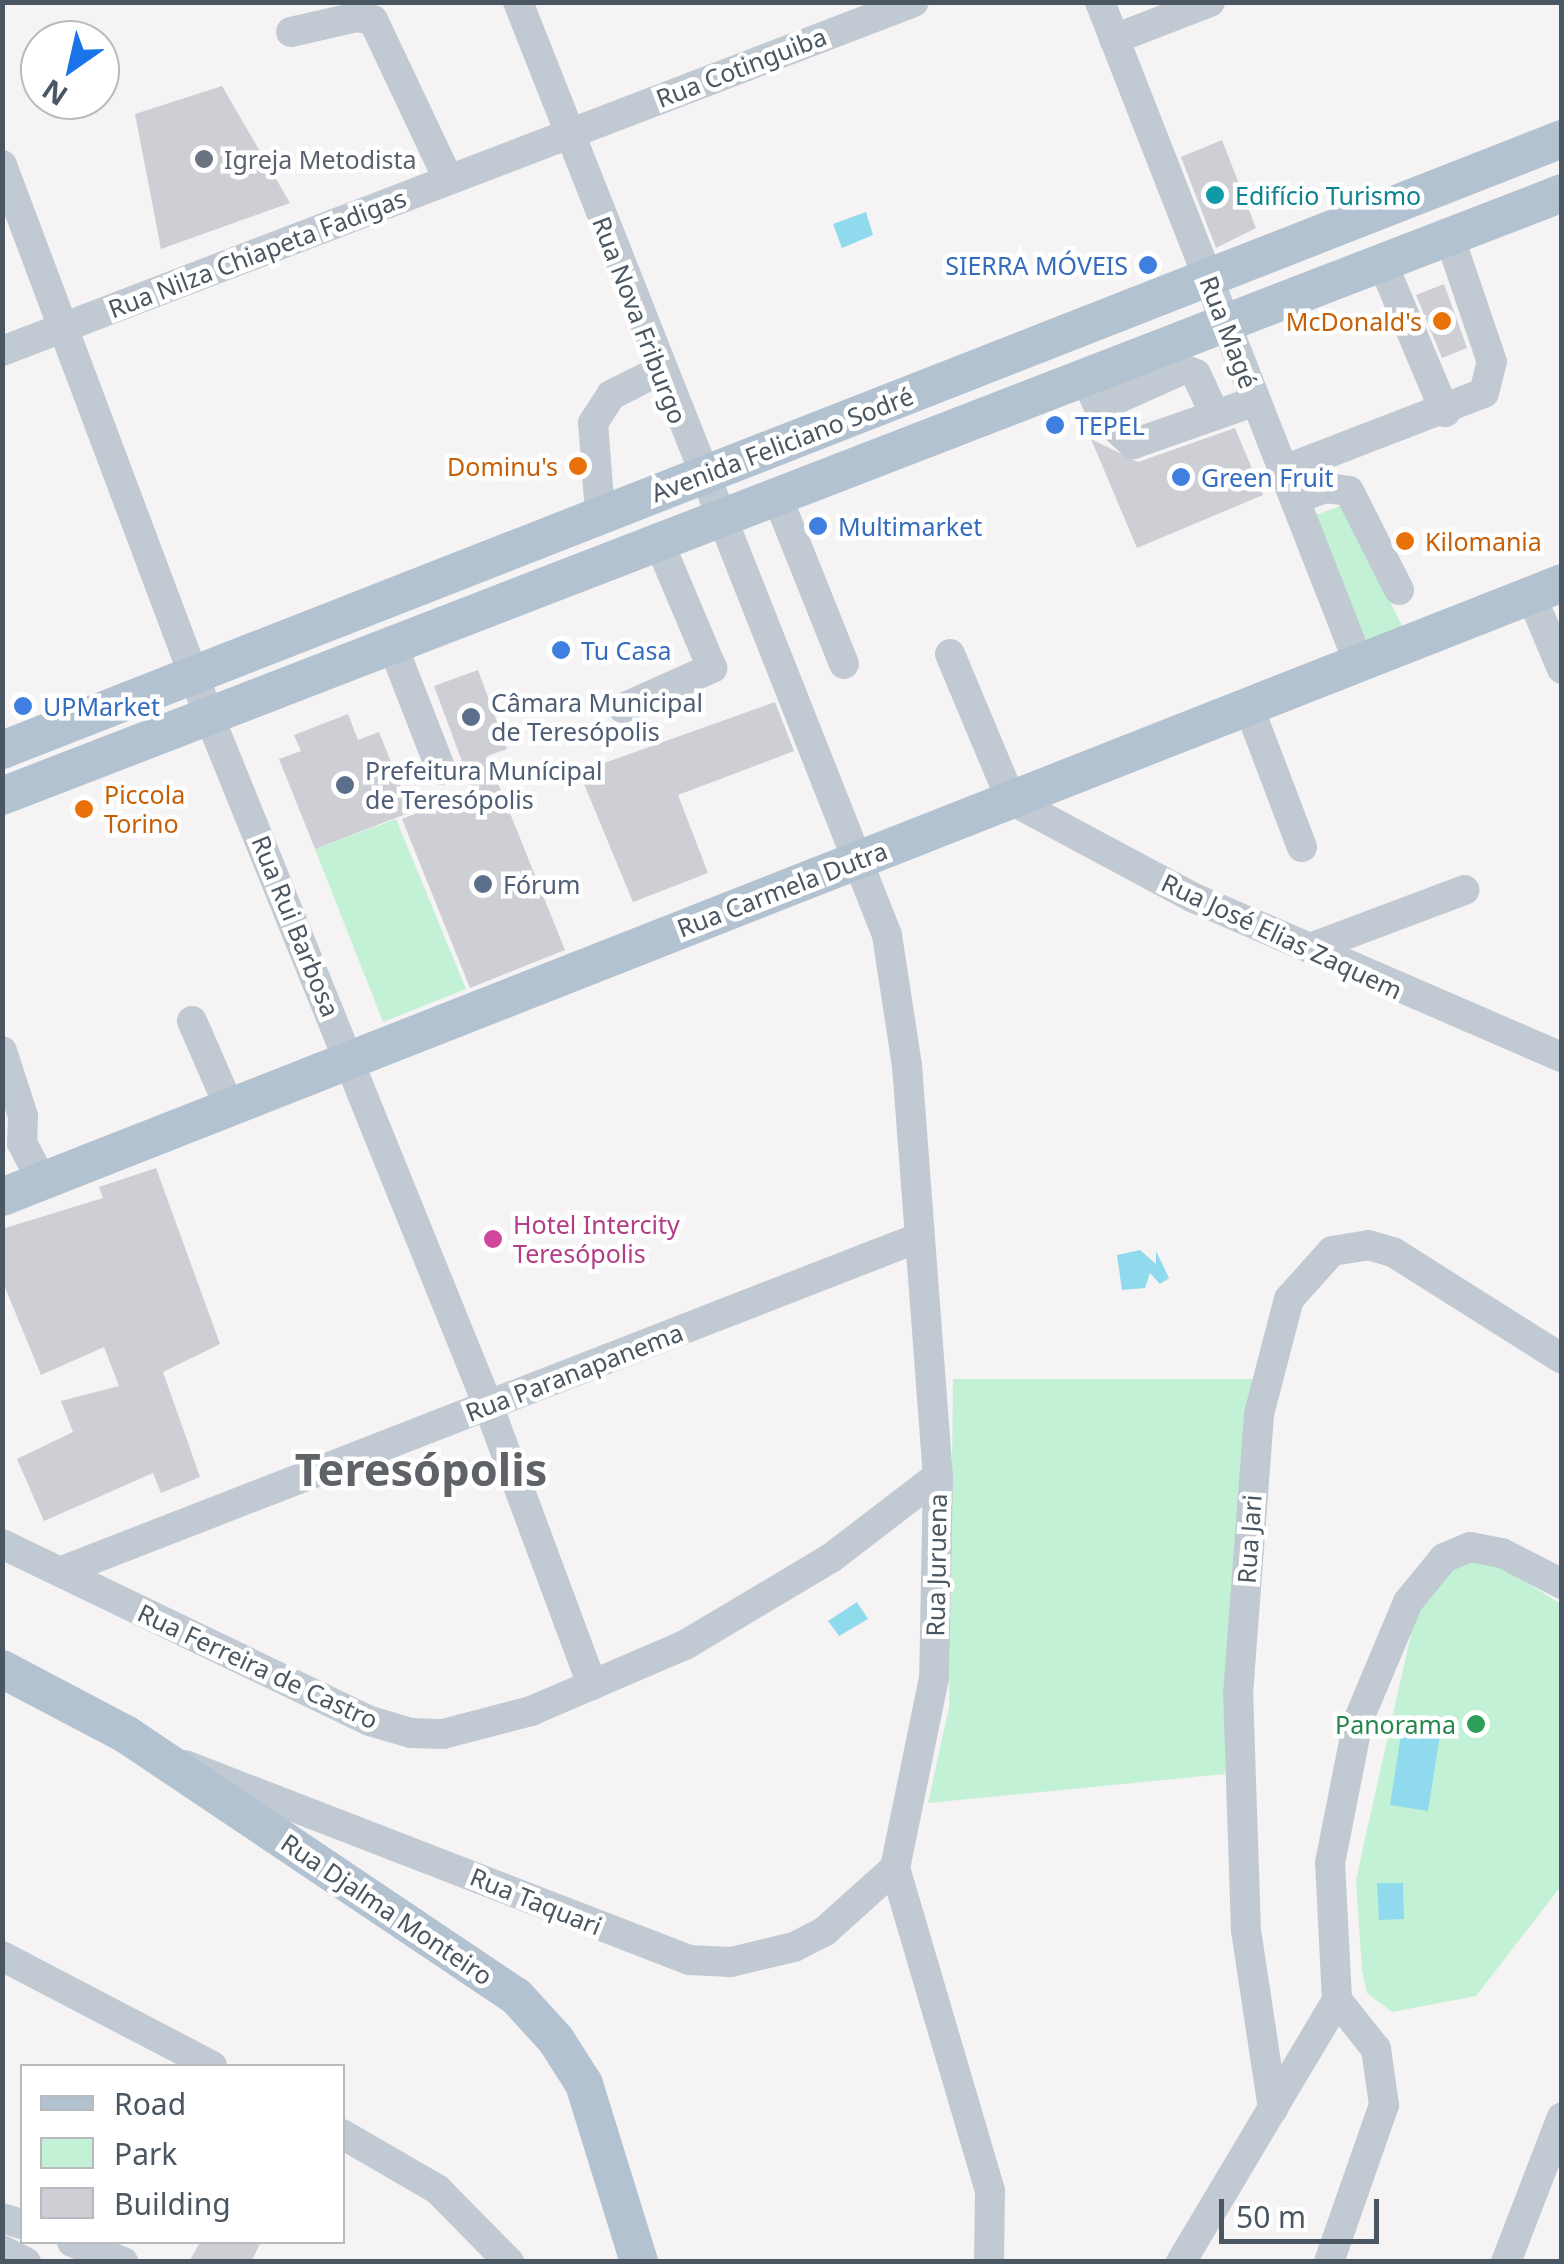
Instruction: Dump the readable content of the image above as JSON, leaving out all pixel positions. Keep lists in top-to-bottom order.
{
  "streets": {
    "main road": ["Avenida Feliciano Sodré", "Rua Carmela Dutra", "Rua Djalma Monteiro"],
    "street": [
      "Rua Cotinguiba",
      "Rua Nilza Chiapeta Fadigas",
      "Rua Nova Friburgo",
      "Rua Magé",
      "Rua Rui Barbosa",
      "Rua José Elias Zaquem",
      "Rua Paranapanema",
      "Rua Jari",
      "Rua Juruena",
      "Rua Ferreira de Castro",
      "Rua Taquari"
    ]
  },
  "crossings": [
    ["Rua Cotinguiba", "Rua Nilza Chiapeta Fadigas"],
    ["Rua Cotinguiba", "Rua Nova Friburgo"],
    ["Rua Nilza Chiapeta Fadigas", "Rua Nova Friburgo"],
    ["Rua Nilza Chiapeta Fadigas", "Rua Rui Barbosa"],
    ["Rua Nova Friburgo", "Avenida Feliciano Sodré"],
    ["Rua Nova Friburgo", "Rua Carmela Dutra"],
    ["Rua Nova Friburgo", "Rua Juruena"],
    ["Rua Magé", "Avenida Feliciano Sodré"],
    ["Rua Magé", "Rua Carmela Dutra"],
    ["Avenida Feliciano Sodré", "Rua Rui Barbosa"],
    ["Rua Carmela Dutra", "Rua Rui Barbosa"],
    ["Rua Carmela Dutra", "Rua José Elias Zaquem"],
    ["Rua Carmela Dutra", "Rua Juruena"],
    ["Rua Rui Barbosa", "Rua Paranapanema"],
    ["Rua Rui Barbosa", "Rua Ferreira de Castro"],
    ["Rua Paranapanema", "Rua Juruena"],
    ["Rua Paranapanema", "Rua Ferreira de Castro"],
    ["Rua Juruena", "Rua Ferreira de Castro"],
    ["Rua Juruena", "Rua Taquari"],
    ["Rua Taquari", "Rua Djalma Monteiro"]
  ],
  "districts": ["Teresópolis"],
  "places": [
    "Igreja Metodista",
    "Edifício Turismo",
    "SIERRA MÓVEIS",
    "McDonald's",
    "TEPEL",
    "Dominu's",
    "Green Fruit",
    "Multimarket",
    "Kilomania",
    "Tu Casa",
    "UPMarket",
    "Câmara Municipal de Teresópolis",
    "Prefeitura Munícipal de Teresópolis",
    "Piccola Torino",
    "Fórum",
    "Hotel Intercity Teresópolis",
    "Panorama"
  ],
  "legend": ["Road", "Park", "Building"],
  "scale_bar": "50 m",
  "north": "bottom left"
}
